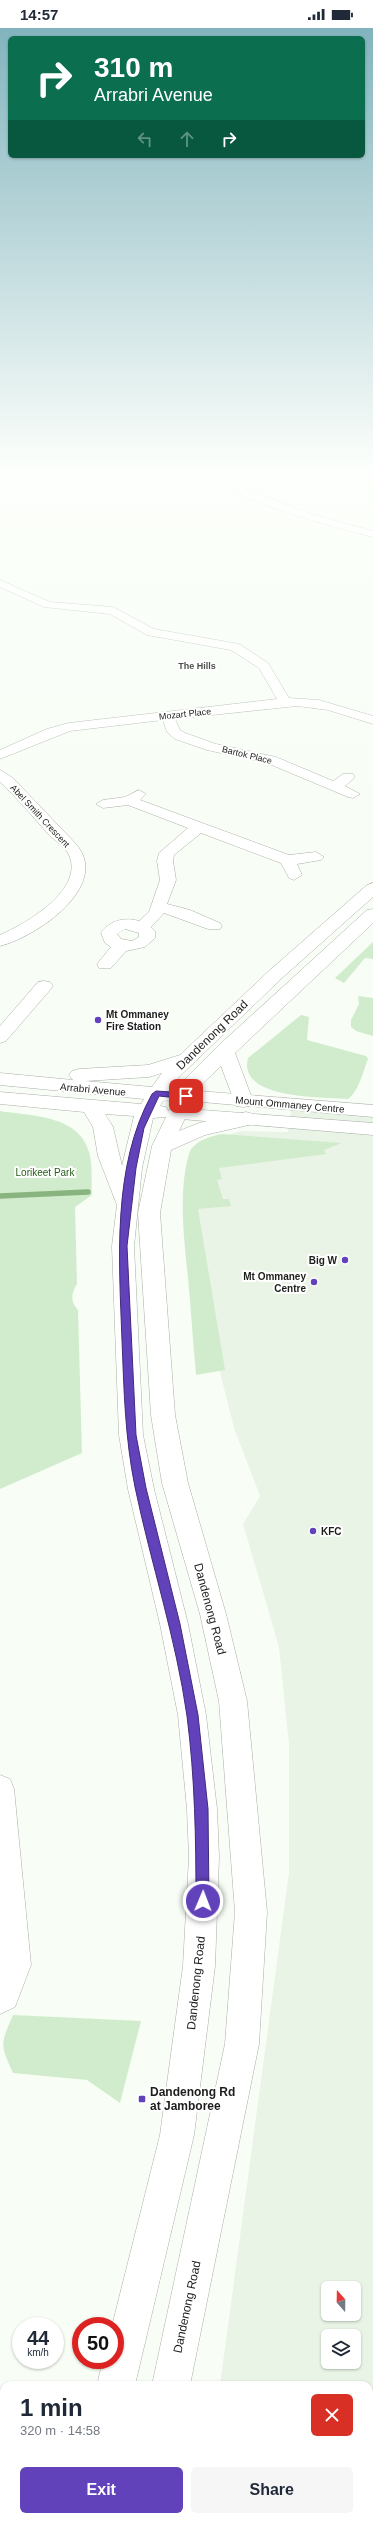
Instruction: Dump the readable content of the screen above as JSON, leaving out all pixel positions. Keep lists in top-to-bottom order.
{
  "streets": {
    "main road": ["Dandenong Road", "Arrabri Avenue"],
    "street": [
      "Mozart Place",
      "Bartok Place",
      "Abel Smith Crescent",
      "Mount Ommaney Centre"
    ]
  },
  "crossings": [
    ["Mozart Place", "Bartok Place"],
    ["Dandenong Road", "Arrabri Avenue"],
    ["Dandenong Road", "Mount Ommaney Centre"],
    ["Arrabri Avenue", "Mount Ommaney Centre"]
  ],
  "districts": ["The Hills"],
  "parks": ["Lorikeet Park"],
  "places": {
    "other": [
      "Mt Ommaney Fire Station",
      "Big W",
      "Mt Ommaney Centre",
      "KFC"
    ],
    "transit": ["Dandenong Rd at Jamboree"]
  },
  "north": "top",
  "page": {
    "status": "14:57",
    "turn": ["310 m", "Arrabri Avenue"],
    "speed": "44 km/h",
    "limit": "50",
    "heading": ["1 min", "320 m · 14:58"],
    "buttons": ["Exit", "Share"]
  }
}
